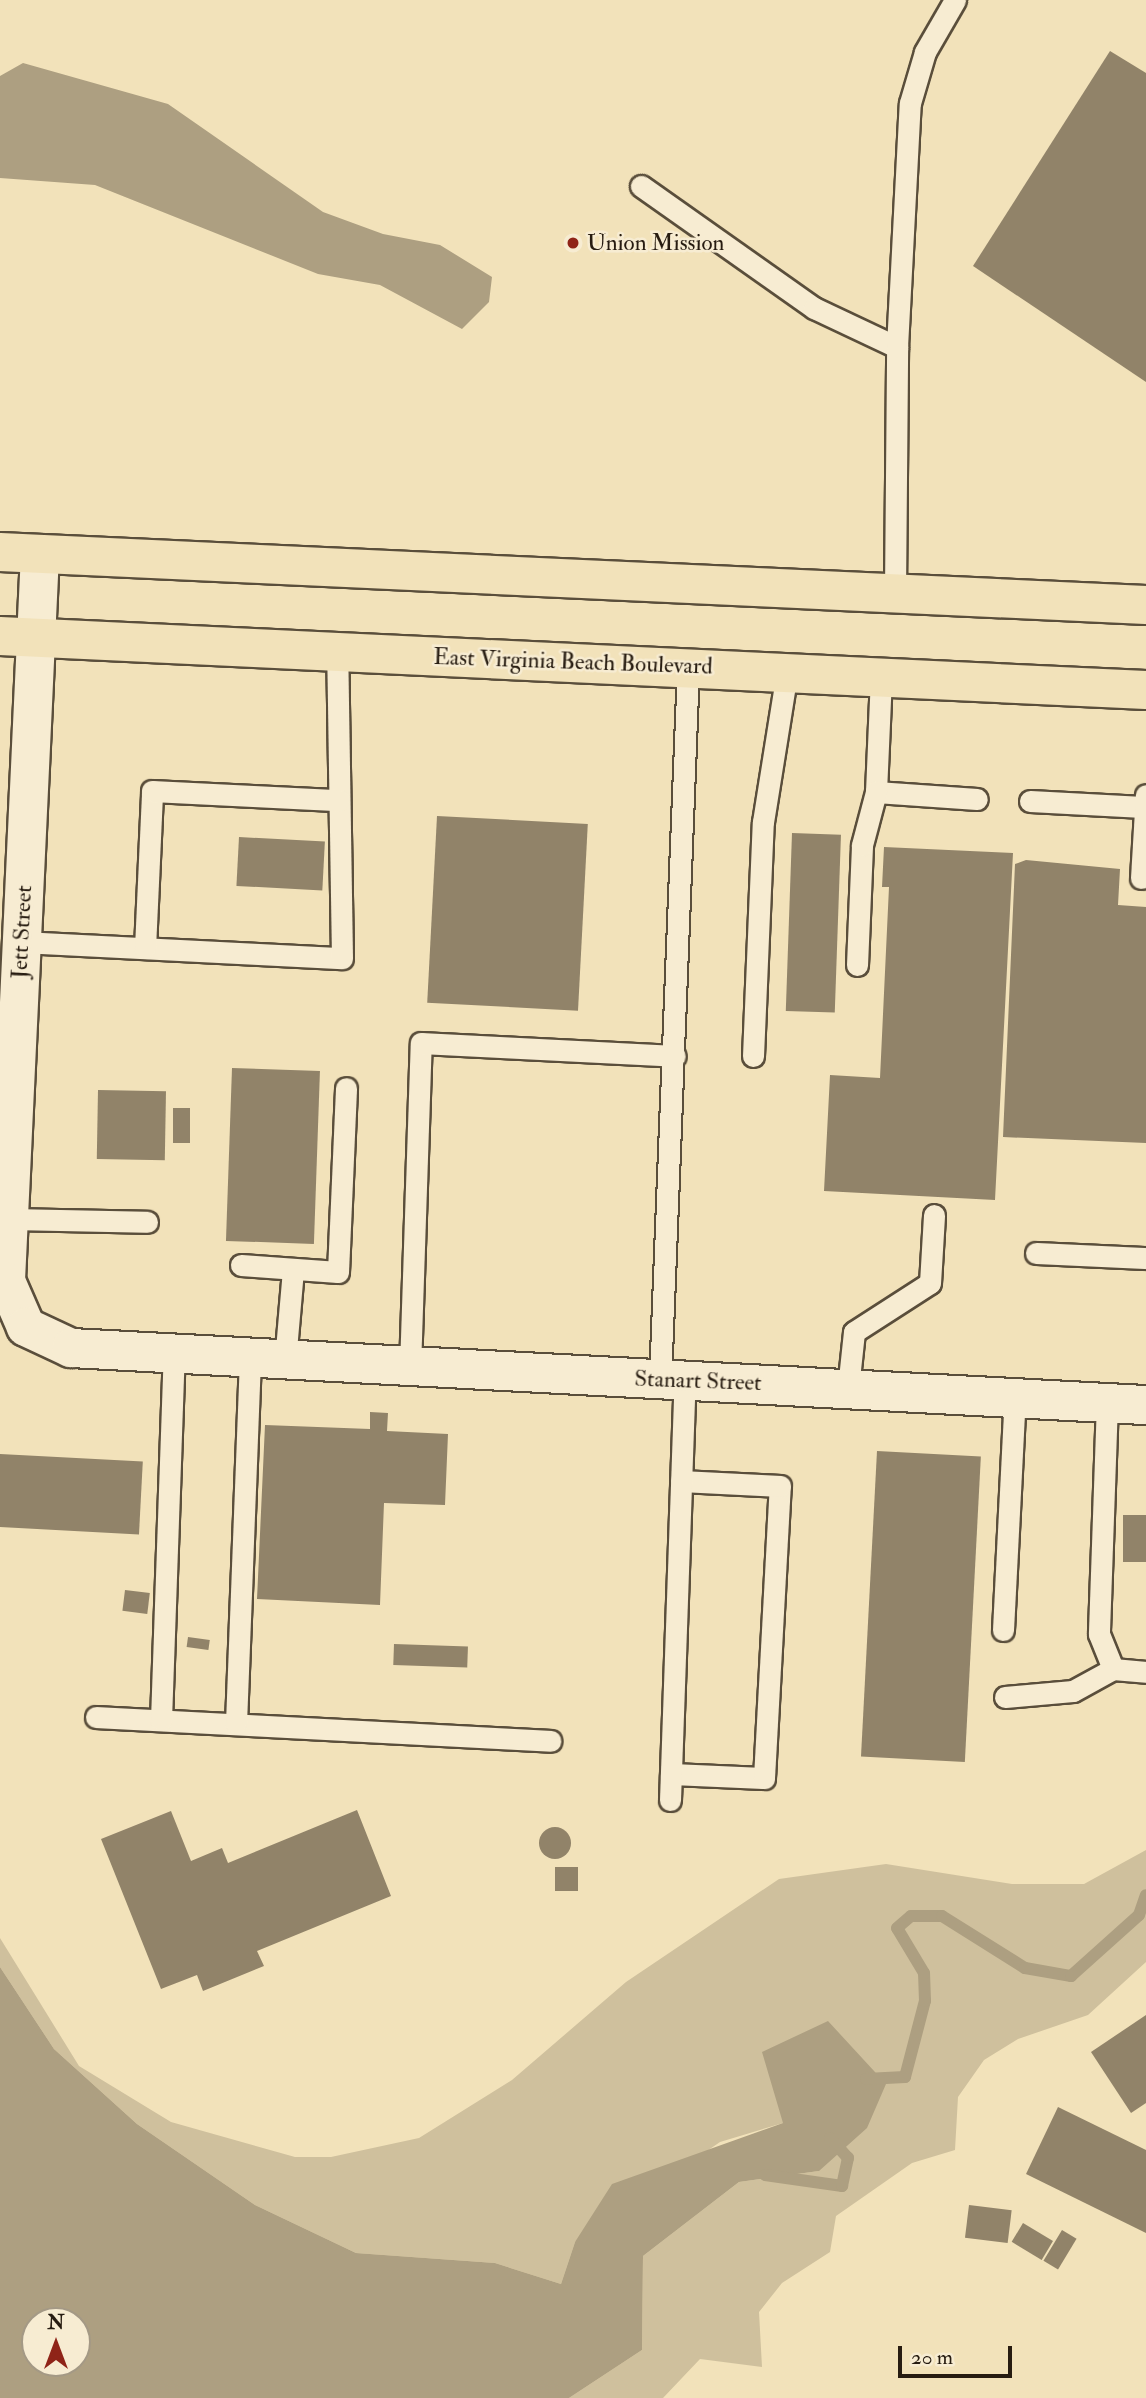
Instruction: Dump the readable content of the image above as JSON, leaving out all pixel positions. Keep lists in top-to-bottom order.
{
  "streets": {
    "main road": ["East Virginia Beach Boulevard"],
    "street": ["Jett Street", "Stanart Street"]
  },
  "crossings": [
    ["East Virginia Beach Boulevard", "Jett Street"],
    ["Jett Street", "Stanart Street"]
  ],
  "places": ["Union Mission"],
  "scale_bar": "20 m",
  "north": "top"
}
